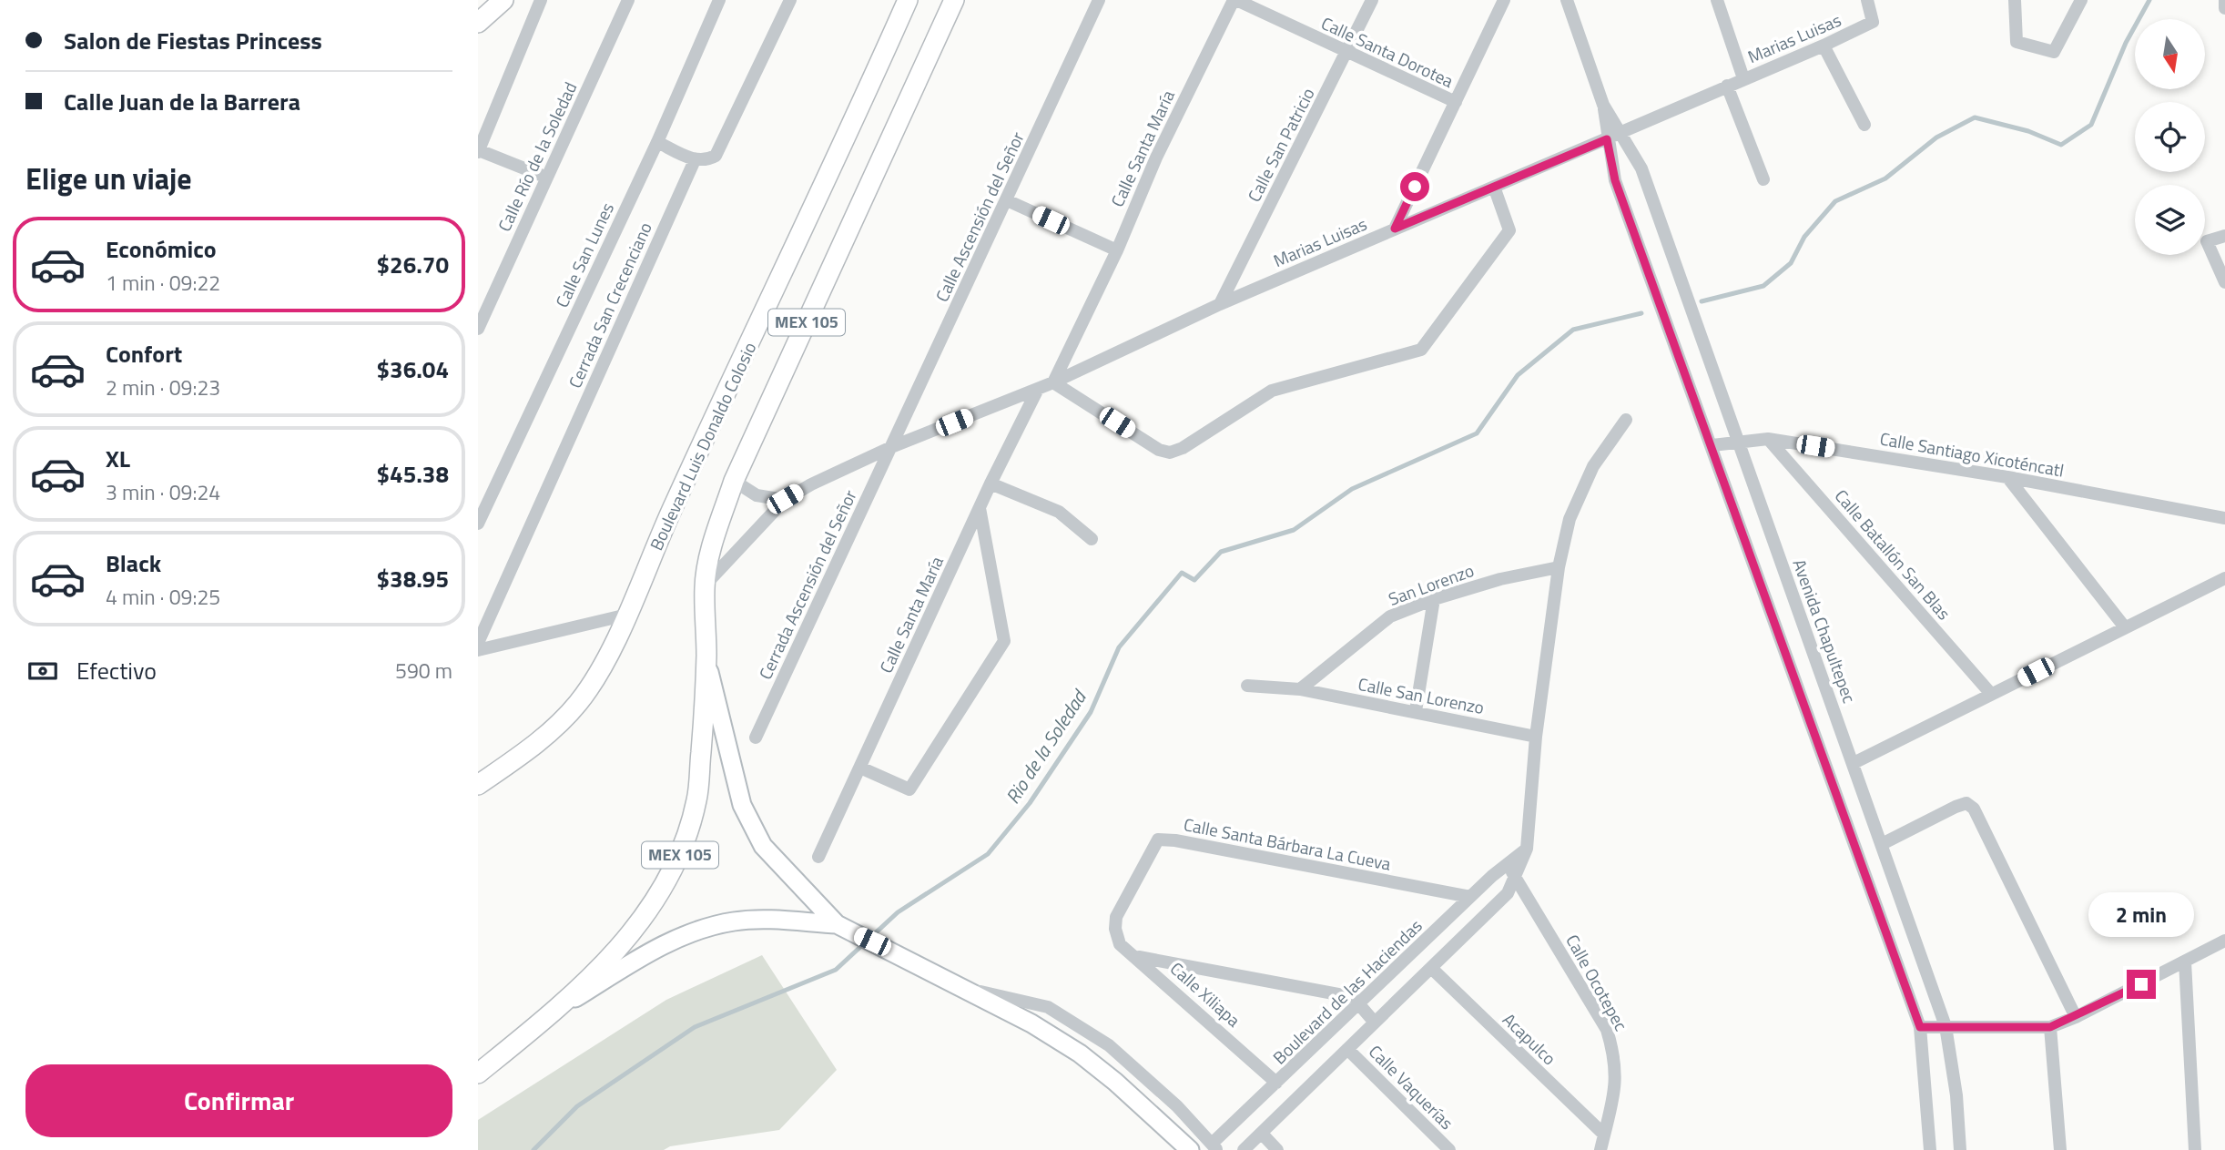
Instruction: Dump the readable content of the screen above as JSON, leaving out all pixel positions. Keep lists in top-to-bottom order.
{
  "streets": {
    "main road": ["MEX 105", "Boulevard Luis Donaldo Colosio"],
    "street": [
      "Marias Luisas",
      "Calle Santa Dorotea",
      "Calle San Patricio",
      "Calle Santa María",
      "Calle Río de la Soledad",
      "Calle Ascensión del Señor",
      "Calle San Lunes",
      "Cerrada San Crecenciano",
      "Calle Santiago Xicoténcatl",
      "Calle Batallón San Blas",
      "Cerrada Ascensión del Señor",
      "San Lorenzo",
      "Avenida Chapultepec",
      "Calle San Lorenzo",
      "Calle Santa Bárbara La Cueva",
      "Calle Ocotepec",
      "Boulevard de las Haciendas",
      "Calle Xiliapa",
      "Acapulco",
      "Calle Vaquerías"
    ]
  },
  "crossings": [
    ["Marias Luisas", "Calle San Patricio"],
    ["Marias Luisas", "Calle Santa María"],
    ["Marias Luisas", "Calle Ascensión del Señor"],
    ["Marias Luisas", "MEX 105"],
    ["Marias Luisas", "Cerrada Ascensión del Señor"],
    ["Marias Luisas", "Avenida Chapultepec"],
    ["Calle Santa Dorotea", "Calle San Patricio"],
    ["Calle Santa Dorotea", "Calle Santa María"],
    ["Calle Ascensión del Señor", "Cerrada Ascensión del Señor"],
    ["Calle Santiago Xicoténcatl", "Calle Batallón San Blas"],
    ["Calle Santiago Xicoténcatl", "Avenida Chapultepec"],
    ["San Lorenzo", "Calle San Lorenzo"],
    ["Calle Santa Bárbara La Cueva", "Boulevard de las Haciendas"],
    ["Calle Santa Bárbara La Cueva", "Calle Xiliapa"],
    ["Calle Ocotepec", "Boulevard de las Haciendas"],
    ["Calle Ocotepec", "Acapulco"],
    ["Boulevard de las Haciendas", "Calle Xiliapa"]
  ],
  "water": ["Rio de la Soledad"],
  "north": "bottom",
  "page": {
    "banner": ["Salon de Fiestas Princess", "Calle Juan de la Barrera"],
    "heading": "Elige un viaje",
    "list": [
      {
        "name": "Económico",
        "note": "1 min · 09:22",
        "value": "$26.70"
      },
      {
        "name": "Confort",
        "note": "2 min · 09:23",
        "value": "$36.04"
      },
      {
        "name": "XL",
        "note": "3 min · 09:24",
        "value": "$45.38"
      },
      {
        "name": "Black",
        "note": "4 min · 09:25",
        "value": "$38.95"
      }
    ],
    "pay": ["Efectivo", "590 m"],
    "bubble": "2 min",
    "buttons": "Confirmar"
  }
}
